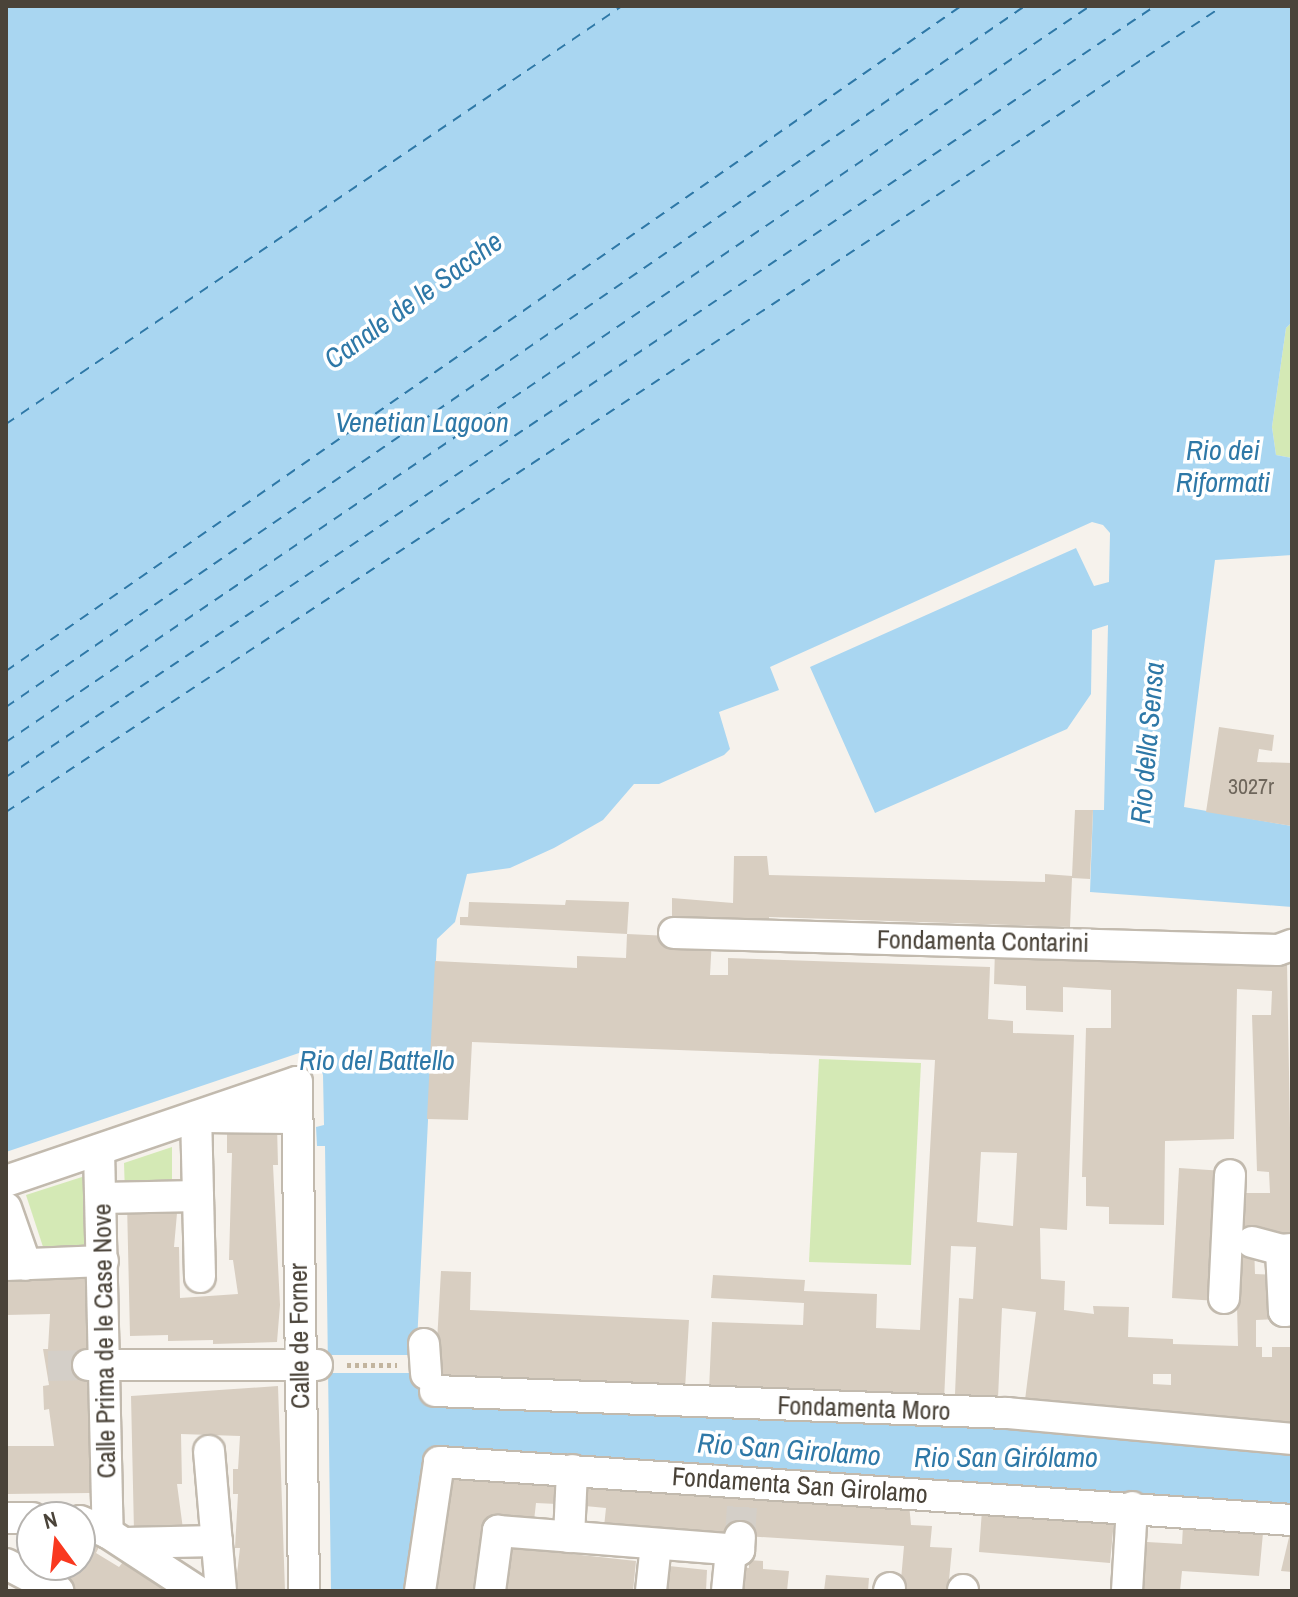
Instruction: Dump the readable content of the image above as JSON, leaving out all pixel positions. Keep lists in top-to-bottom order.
{
  "streets": {
    "street": [
      "Fondamenta Contarini",
      "Calle de Forner",
      "Calle Prima de le Case Nove",
      "Fondamenta Moro",
      "Fondamenta San Girolamo"
    ]
  },
  "water": [
    "Canale de le Sacche",
    "Venetian Lagoon",
    "Rio dei Riformati",
    "Rio della Sensa",
    "Rio del Battello",
    "Rio San Girolamo",
    "Rio San Girólamo"
  ],
  "house_numbers": ["3027r"],
  "north": "top"
}
